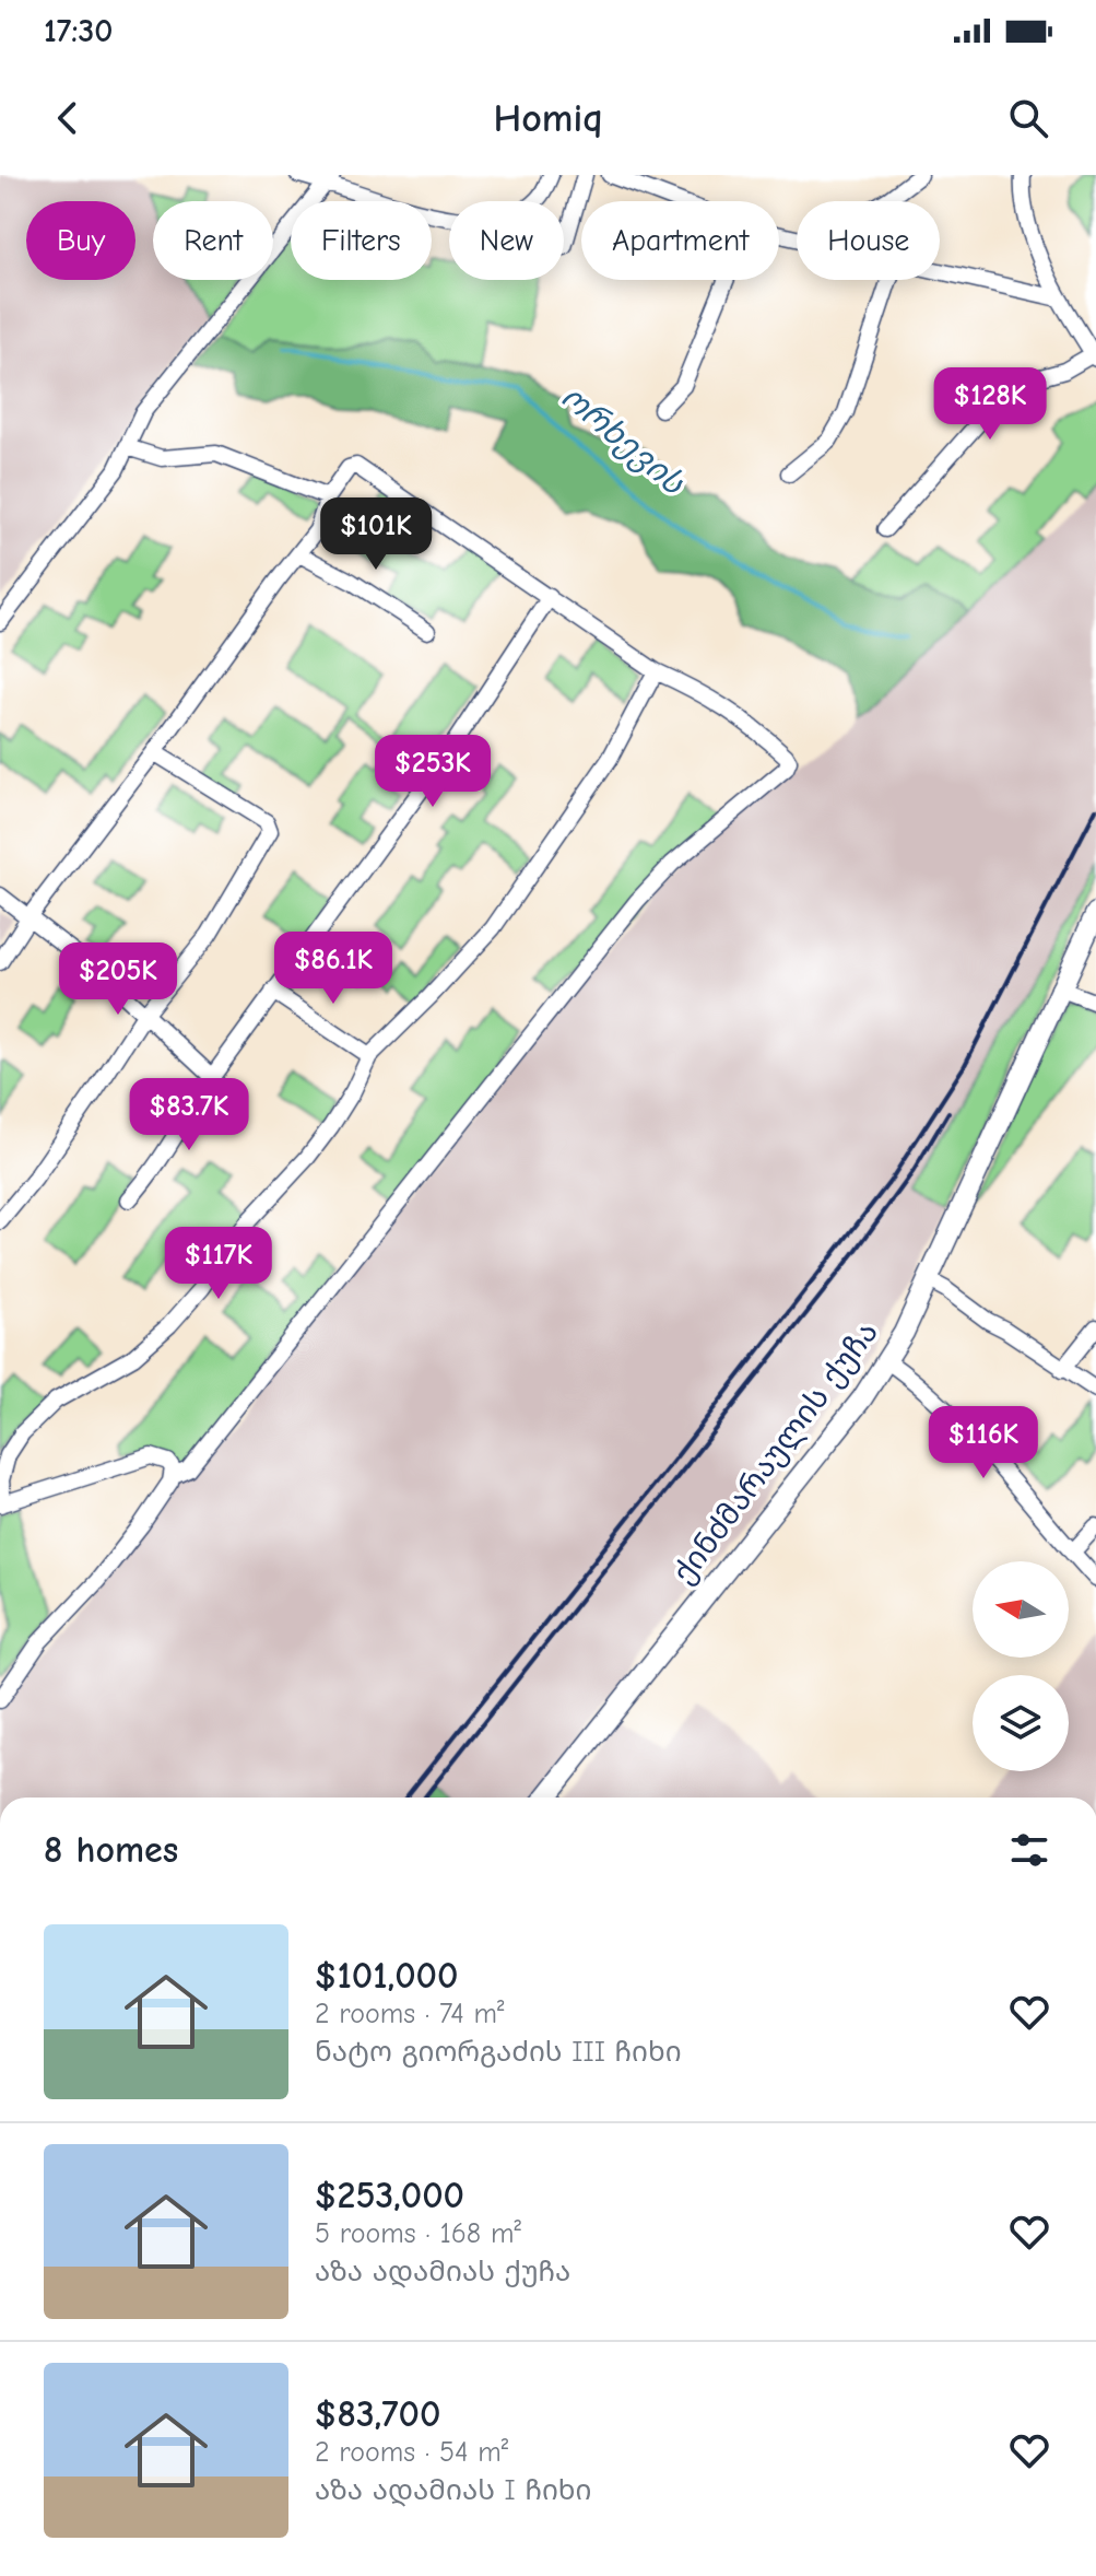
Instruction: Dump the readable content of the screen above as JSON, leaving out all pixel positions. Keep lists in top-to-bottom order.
{
  "streets": {
    "main road": ["ქინძმარაულის ქუჩა"]
  },
  "water": ["ორხევის"],
  "north": "left",
  "page": {
    "status": "17:30",
    "header": "Homiq",
    "chip": [
      "Buy",
      "Rent",
      "Filters",
      "New",
      "Apartment",
      "House"
    ],
    "price": [
      "$128K",
      "$101K",
      "$253K",
      "$86.1K",
      "$205K",
      "$83.7K",
      "$117K",
      "$116K"
    ],
    "heading": "8 homes",
    "list": [
      {
        "name": "$101,000",
        "note": "2 rooms · 74 m² · ნატო გიორგაძის III ჩიხი"
      },
      {
        "name": "$253,000",
        "note": "5 rooms · 168 m² · აზა ადამიას ქუჩა"
      },
      {
        "name": "$83,700",
        "note": "2 rooms · 54 m² · აზა ადამიას I ჩიხი"
      }
    ]
  }
}
